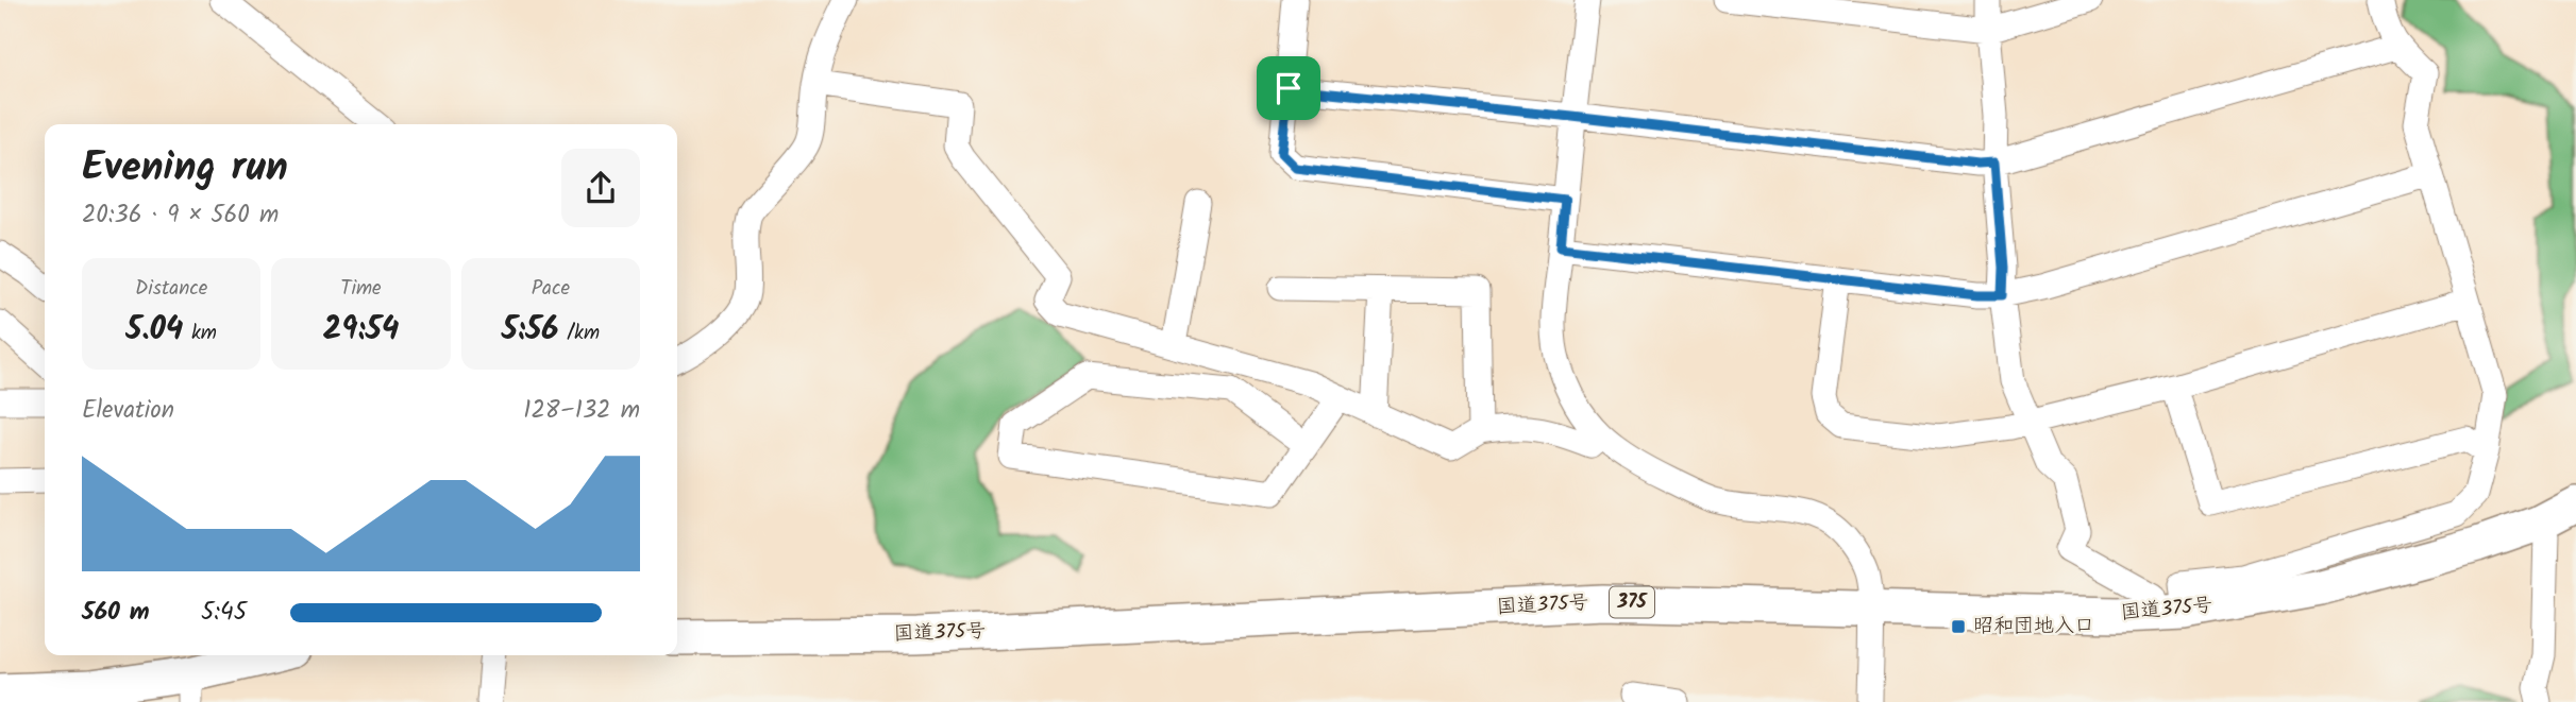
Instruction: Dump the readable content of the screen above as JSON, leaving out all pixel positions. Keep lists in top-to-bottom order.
{
  "streets": {
    "highway": ["375", "国道375号"]
  },
  "places": {
    "transit": ["昭和団地入口"]
  },
  "page": {
    "heading": ["Evening run", "20:36 · 9 × 560 m"],
    "stats": [
      ["Distance", "5.04 km"],
      ["Time", "29:54"],
      ["Pace", "5:56 /km"]
    ],
    "chart": ["Elevation", "128–132 m"],
    "list": [
      {
        "name": "560 m",
        "note": "5:45"
      }
    ]
  }
}
